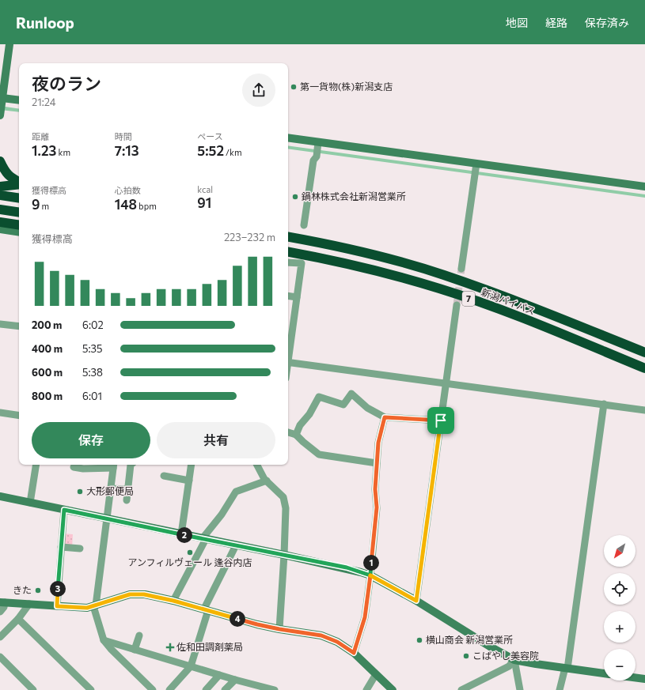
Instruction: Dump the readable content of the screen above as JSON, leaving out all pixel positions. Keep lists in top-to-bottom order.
{
  "streets": {
    "highway": ["7", "新潟バイパス"]
  },
  "places": {
    "other": [
      "第一貨物(株)新潟支店",
      "鍋林株式会社新潟営業所",
      "大形郵便局",
      "アンフィルヴェール 逢谷内店",
      "きた",
      "横山商会 新潟営業所",
      "こばやし美容院"
    ],
    "health": ["佐和田調剤薬局"]
  },
  "north": "bottom left",
  "page": {
    "header": "Runloop",
    "nav": ["地図", "経路", "保存済み"],
    "heading": ["夜のラン", "21:24"],
    "stats": [
      ["距離", "1.23 km"],
      ["時間", "7:13"],
      ["ペース", "5:52 /km"],
      ["獲得標高", "9 m"],
      ["心拍数", "148 bpm"],
      ["kcal", "91"]
    ],
    "chart": ["獲得標高", "223–232 m"],
    "list": [
      {
        "name": "200 m",
        "note": "6:02"
      },
      {
        "name": "400 m",
        "note": "5:35"
      },
      {
        "name": "600 m",
        "note": "5:38"
      },
      {
        "name": "800 m",
        "note": "6:01"
      }
    ],
    "buttons": ["保存", "共有"],
    "pins": [
      "2",
      "1",
      "3",
      "4"
    ],
    "map_buttons": ["+", "−"]
  }
}
